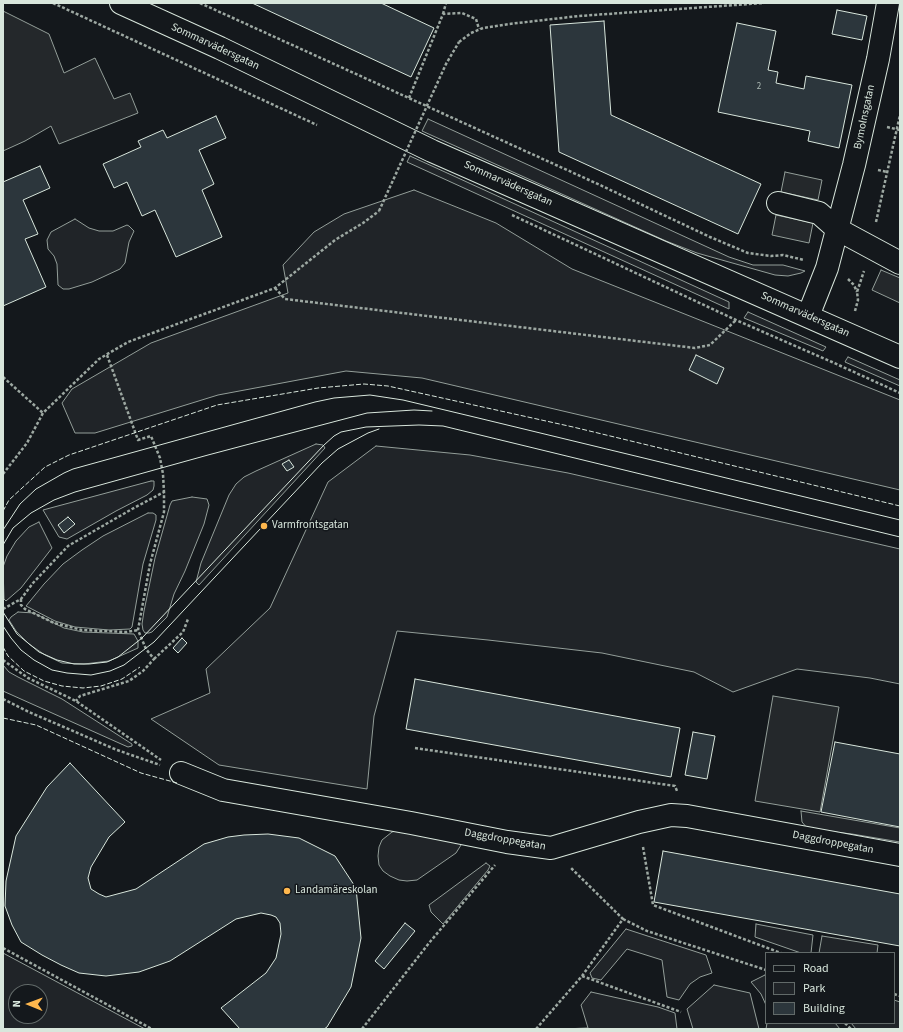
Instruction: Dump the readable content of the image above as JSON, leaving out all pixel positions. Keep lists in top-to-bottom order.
{
  "streets": {
    "street": ["Sommarvädersgatan", "Bymolnsgatan", "Daggdroppegatan"]
  },
  "crossings": [
    ["Sommarvädersgatan", "Bymolnsgatan"]
  ],
  "places": ["Varmfrontsgatan", "Landamäreskolan"],
  "house_numbers": ["2"],
  "legend": ["Road", "Park", "Building"],
  "north": "left"
}
